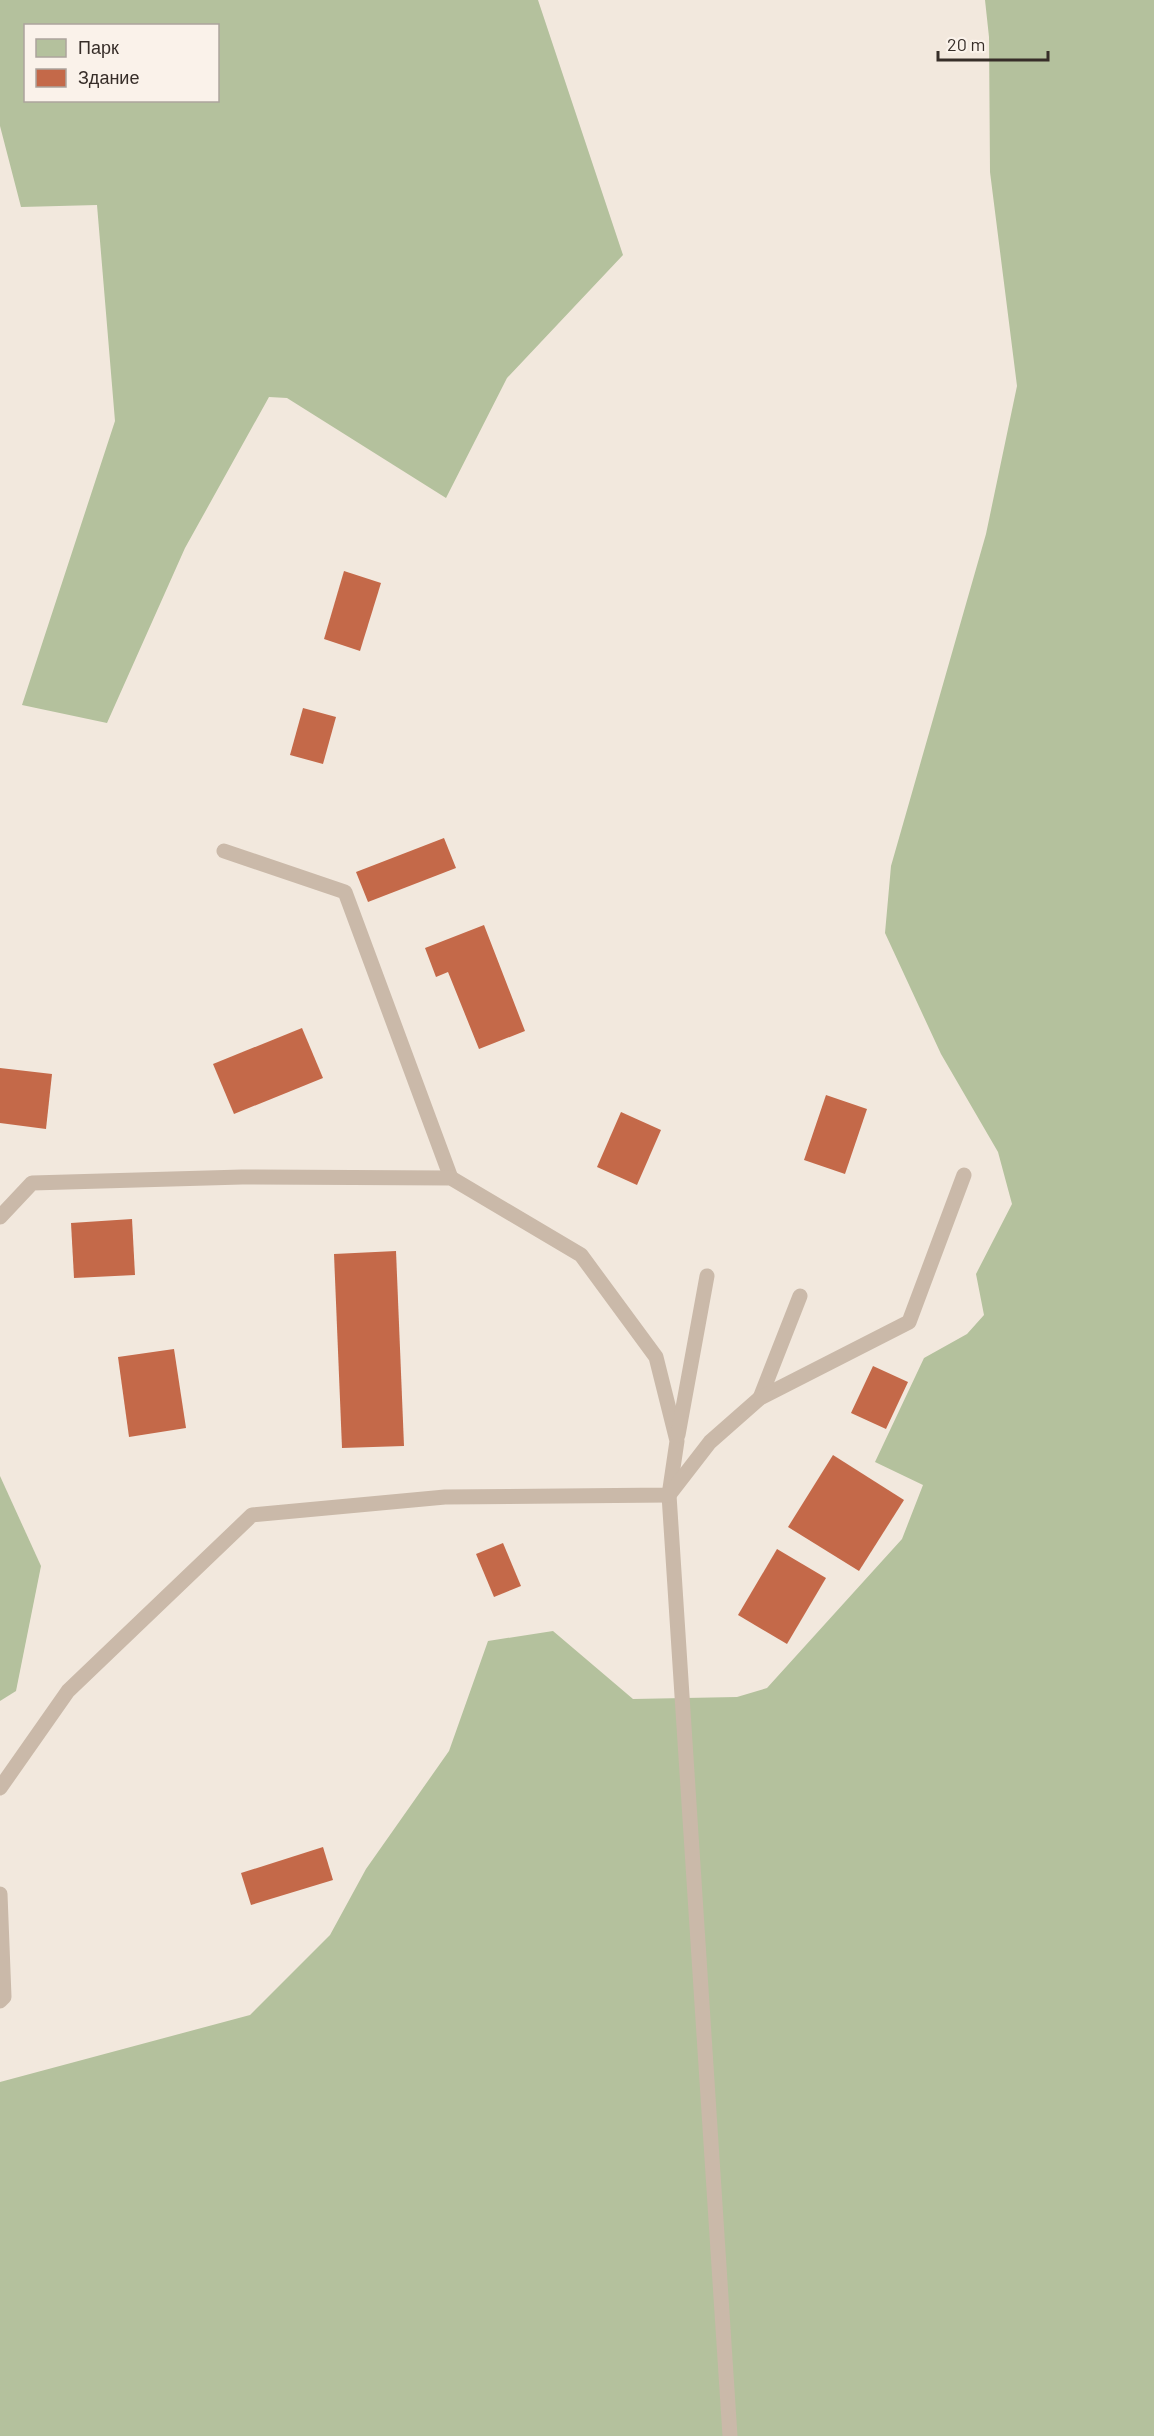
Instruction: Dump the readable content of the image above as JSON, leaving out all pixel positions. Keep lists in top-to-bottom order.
{
  "legend": ["Парк", "Здание"],
  "scale_bar": "20 m"
}
